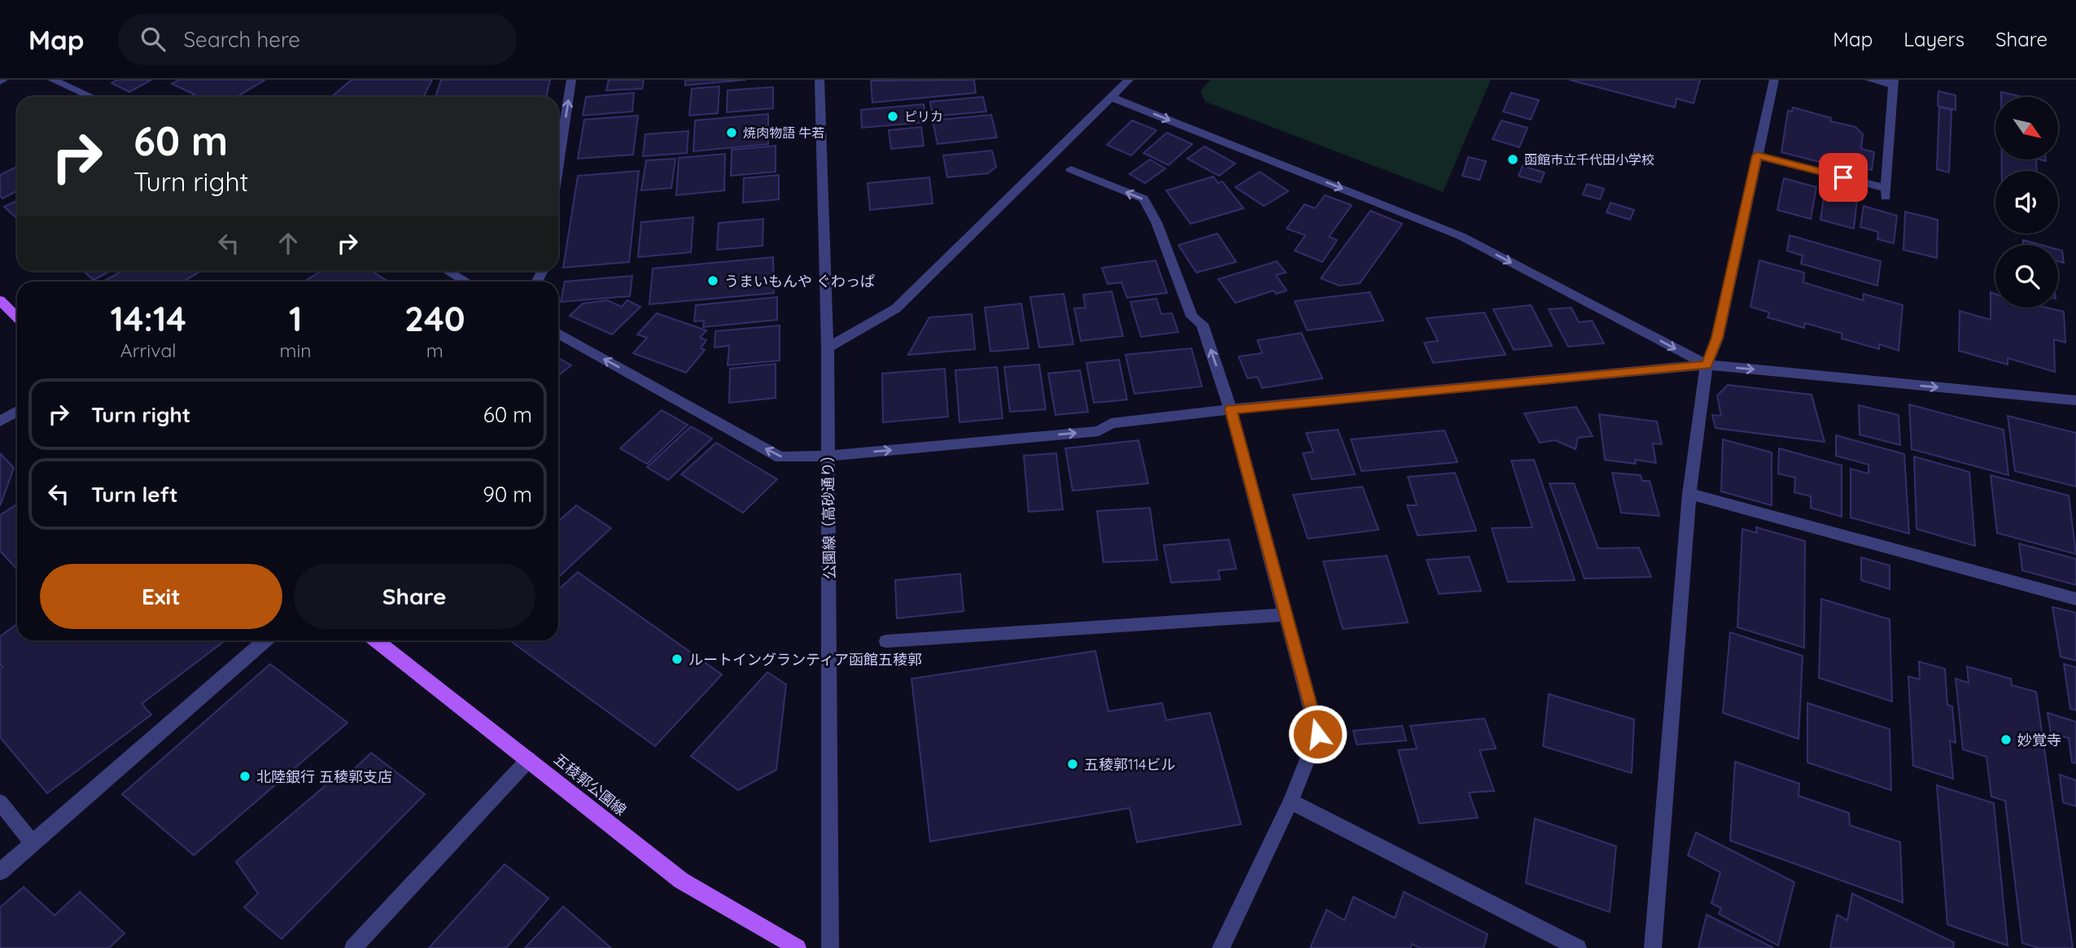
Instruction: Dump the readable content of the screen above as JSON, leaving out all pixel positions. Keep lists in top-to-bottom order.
{
  "streets": {
    "main road": ["五稜郭公園線"],
    "street": ["公園線（高砂通り）"]
  },
  "places": [
    "ピリカ",
    "焼肉物語 牛若",
    "函館市立千代田小学校",
    "うまいもんや ぐわっぱ",
    "ルートイングランティア函館五稜郭",
    "妙覚寺",
    "五稜郭114ビル",
    "北陸銀行 五稜郭支店"
  ],
  "north": "bottom right",
  "page": {
    "header": "Map",
    "search": "Search here",
    "nav": ["Map", "Layers", "Share"],
    "turn": ["60 m", "Turn right"],
    "eta": [
      "14:14",
      "Arrival",
      "1",
      "min",
      "240",
      "m"
    ],
    "list": [
      {
        "name": "Turn right",
        "value": "60 m"
      },
      {
        "name": "Turn left",
        "value": "90 m"
      }
    ],
    "buttons": ["Exit", "Share"]
  }
}
